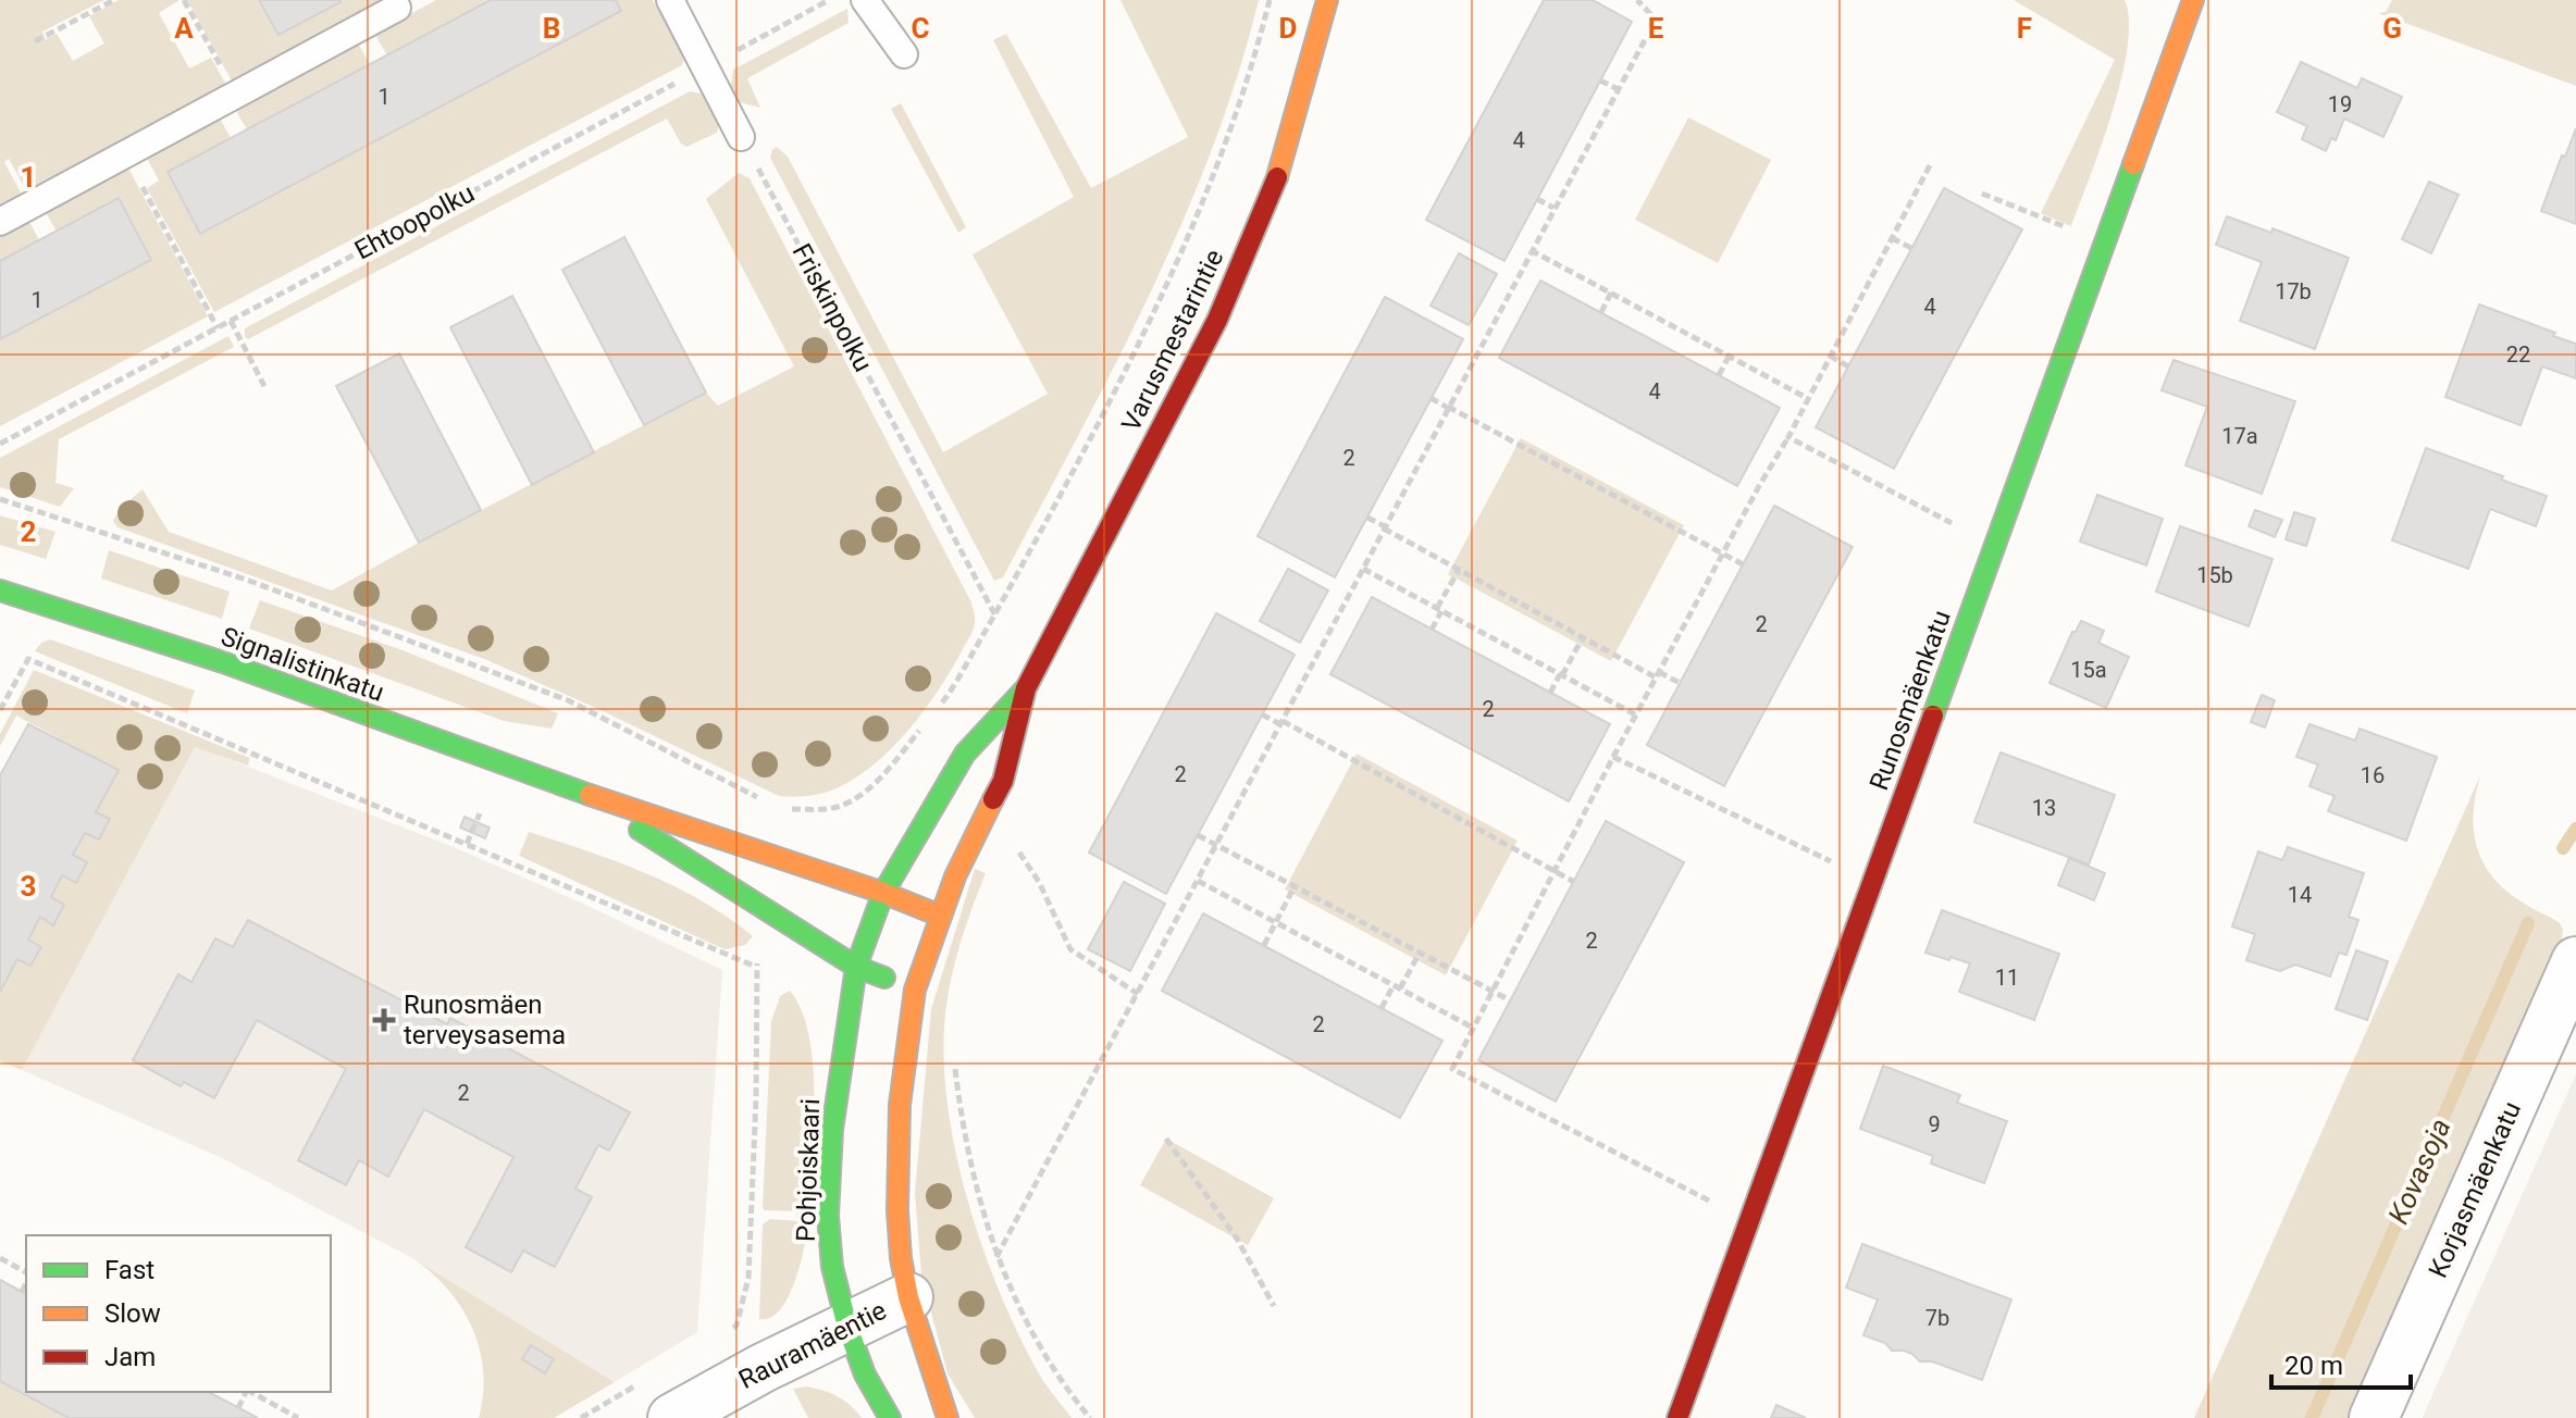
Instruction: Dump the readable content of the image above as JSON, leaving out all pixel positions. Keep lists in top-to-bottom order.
{
  "streets": {
    "street": [
      "Varusmestarintie",
      "Signalistinkatu",
      "Runosmäenkatu",
      "Pohjoiskaari",
      "Korjasmäenkatu",
      "Rauramäentie"
    ],
    "path": ["Ehtoopolku", "Friskinpolku"]
  },
  "crossings": [
    ["Varusmestarintie", "Signalistinkatu"],
    ["Varusmestarintie", "Pohjoiskaari"],
    ["Signalistinkatu", "Pohjoiskaari"],
    ["Pohjoiskaari", "Rauramäentie"]
  ],
  "water": ["Kovasoja"],
  "places": {
    "health": ["Runosmäen terveysasema"]
  },
  "house_numbers": [
    "1",
    "19",
    "4",
    "17b",
    "1",
    "4",
    "22",
    "4",
    "17a",
    "2",
    "15b",
    "2",
    "15a",
    "2",
    "2",
    "16",
    "13",
    "14",
    "2",
    "11",
    "2",
    "2",
    "9",
    "7b"
  ],
  "legend": ["Fast", "Slow", "Jam"],
  "scale_bar": "20 m",
  "grid": {
    "columns": [
      "A",
      "B",
      "C",
      "D",
      "E",
      "F",
      "G"
    ],
    "rows": ["1", "2", "3"]
  }
}
